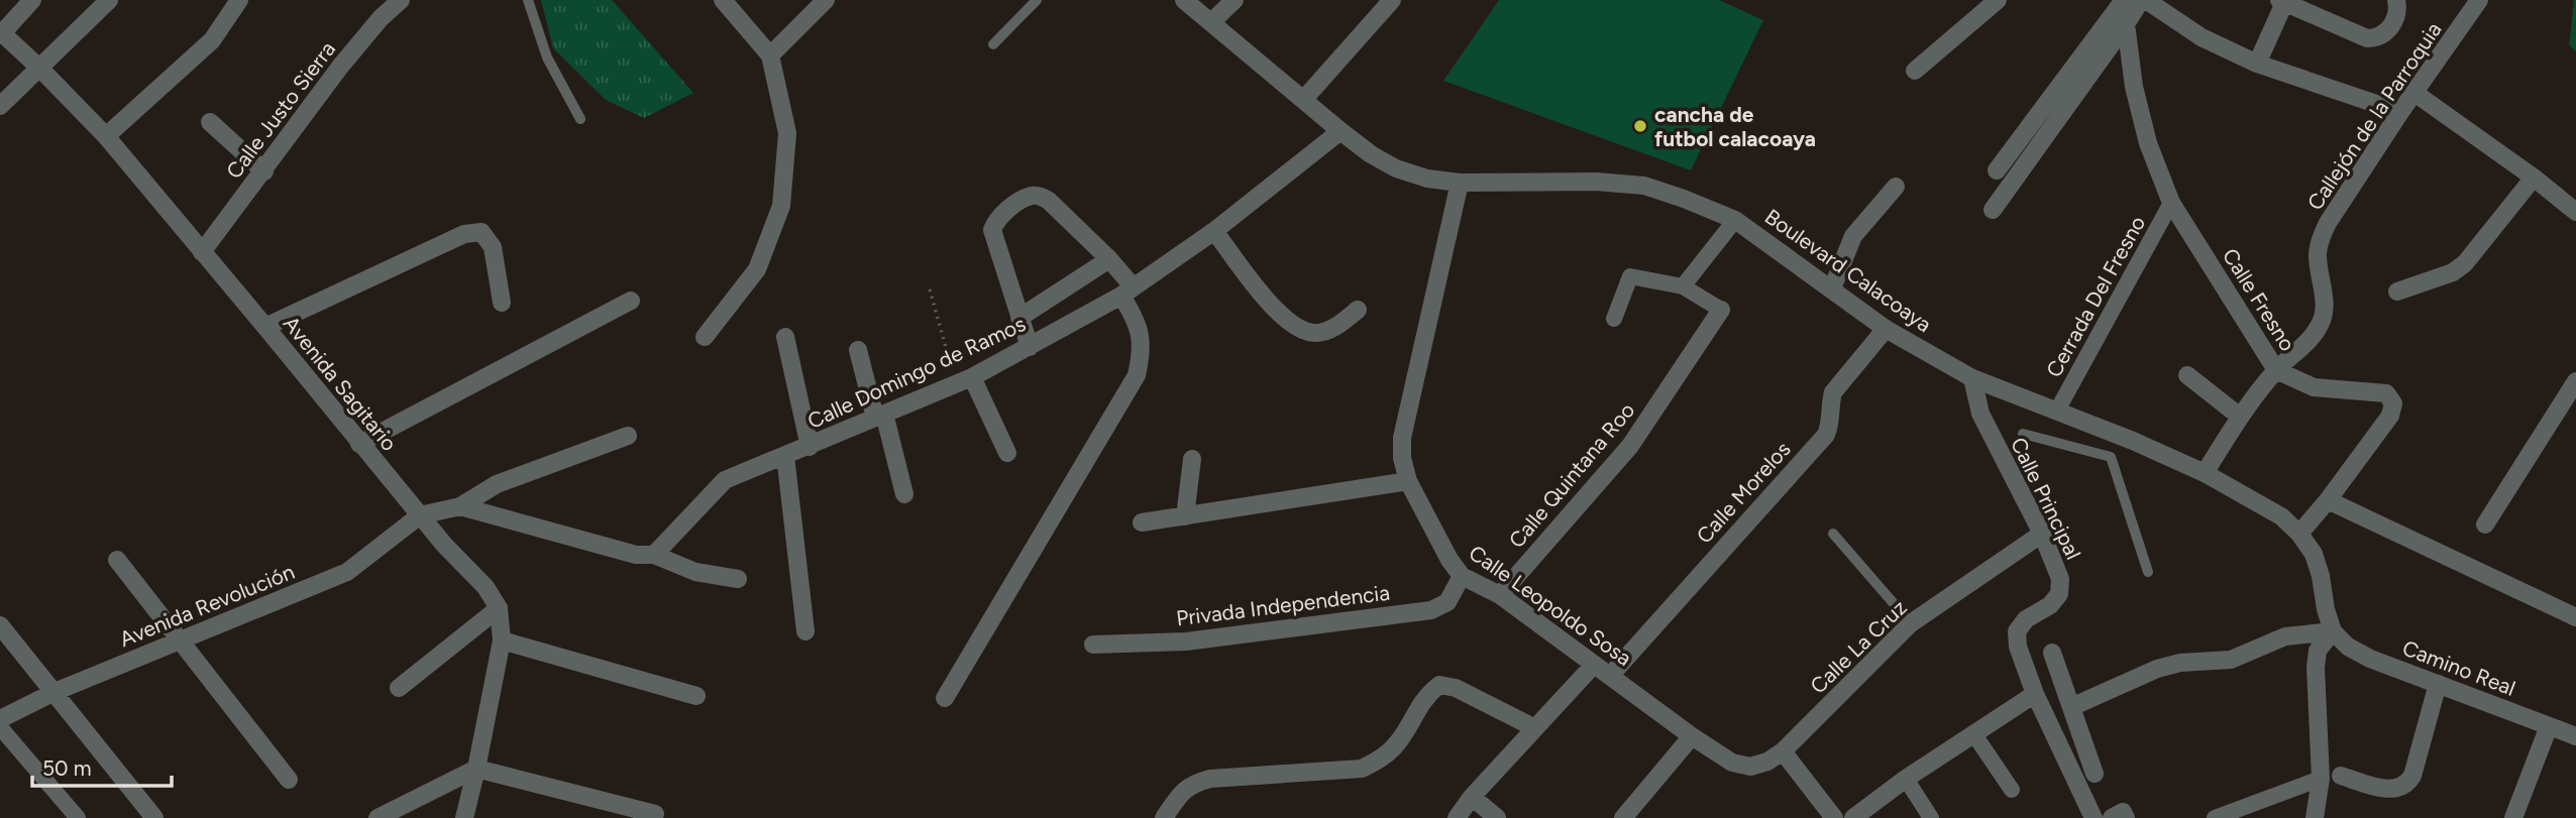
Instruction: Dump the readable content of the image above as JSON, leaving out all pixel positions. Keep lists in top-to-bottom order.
{
  "streets": {
    "street": [
      "Calle Justo Sierra",
      "Callejón de la Parroquia",
      "Boulevard Calacoaya",
      "Cerrada Del Fresno",
      "Calle Fresno",
      "Calle Domingo de Ramos",
      "Avenida Sagitario",
      "Calle Quintana Roo",
      "Calle Morelos",
      "Calle Principal",
      "Avenida Revolución",
      "Privada Independencia",
      "Calle Leopoldo Sosa",
      "Calle La Cruz",
      "Camino Real"
    ]
  },
  "crossings": [
    ["Calle Justo Sierra", "Avenida Sagitario"],
    ["Callejón de la Parroquia", "Boulevard Calacoaya"],
    ["Callejón de la Parroquia", "Calle Fresno"],
    ["Boulevard Calacoaya", "Cerrada Del Fresno"],
    ["Boulevard Calacoaya", "Calle Fresno"],
    ["Boulevard Calacoaya", "Calle Domingo de Ramos"],
    ["Boulevard Calacoaya", "Calle Morelos"],
    ["Boulevard Calacoaya", "Calle Principal"],
    ["Boulevard Calacoaya", "Calle Leopoldo Sosa"],
    ["Boulevard Calacoaya", "Camino Real"],
    ["Cerrada Del Fresno", "Calle Fresno"],
    ["Avenida Sagitario", "Avenida Revolución"],
    ["Calle Quintana Roo", "Calle Leopoldo Sosa"],
    ["Calle Morelos", "Calle Leopoldo Sosa"],
    ["Calle Principal", "Calle La Cruz"],
    ["Privada Independencia", "Calle Leopoldo Sosa"],
    ["Calle Leopoldo Sosa", "Calle La Cruz"]
  ],
  "places": ["cancha de futbol calacoaya"],
  "scale_bar": "50 m"
}
